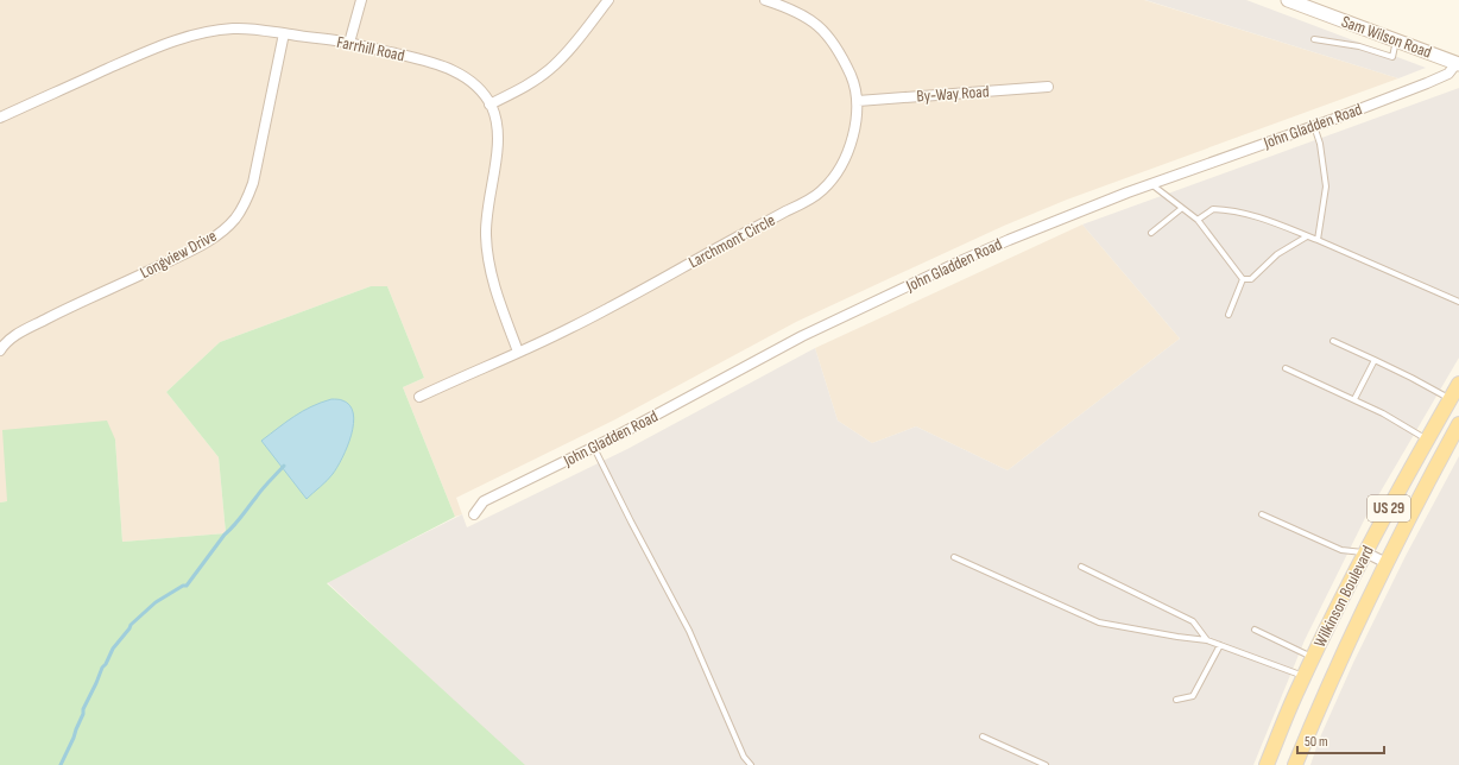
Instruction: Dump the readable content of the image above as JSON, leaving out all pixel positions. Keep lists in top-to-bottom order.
{
  "streets": {
    "main road": ["US 29", "Wilkinson Boulevard"],
    "street": [
      "Sam Wilson Road",
      "Farrhill Road",
      "By-Way Road",
      "John Gladden Road",
      "Larchmont Circle",
      "Longview Drive"
    ]
  },
  "crossings": [
    ["Sam Wilson Road", "John Gladden Road"],
    ["Farrhill Road", "Larchmont Circle"],
    ["Farrhill Road", "Longview Drive"],
    ["By-Way Road", "Larchmont Circle"]
  ],
  "scale_bar": "50 m"
}
